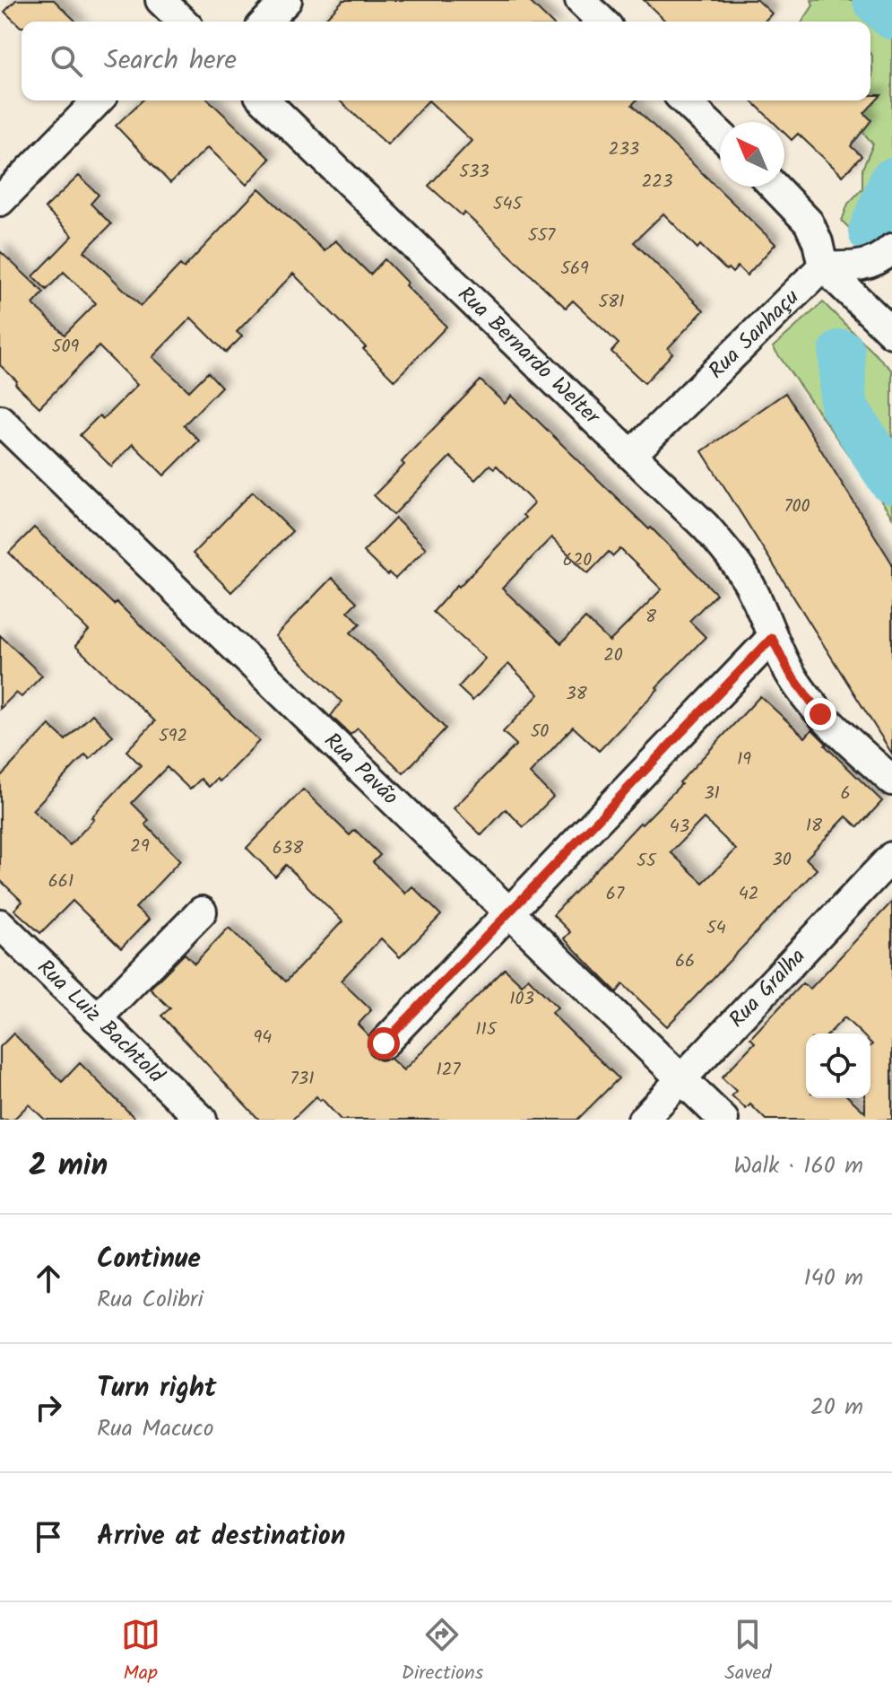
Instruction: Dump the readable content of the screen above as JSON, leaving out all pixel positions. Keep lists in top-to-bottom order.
{
  "streets": {
    "street": [
      "Rua Sanhaçu",
      "Rua Bernardo Welter",
      "Rua Pavão",
      "Rua Gralha",
      "Rua Luiz Bachtold"
    ]
  },
  "crossings": [
    ["Rua Sanhaçu", "Rua Bernardo Welter"],
    ["Rua Pavão", "Rua Gralha"]
  ],
  "house_numbers": [
    "233",
    "533",
    "223",
    "545",
    "557",
    "569",
    "581",
    "509",
    "700",
    "620",
    "8",
    "20",
    "38",
    "50",
    "592",
    "19",
    "31",
    "6",
    "18",
    "43",
    "29",
    "638",
    "30",
    "55",
    "661",
    "67",
    "42",
    "54",
    "66",
    "103",
    "115",
    "94",
    "127",
    "731"
  ],
  "north": "top left",
  "page": {
    "search": "Search here",
    "heading": ["2 min", "Walk · 160 m"],
    "list": [
      ["Continue", "Rua Colibri", "140 m"],
      ["Turn right", "Rua Macuco", "20 m"],
      "Arrive at destination"
    ],
    "nav": ["Map", "Directions", "Saved"]
  }
}
